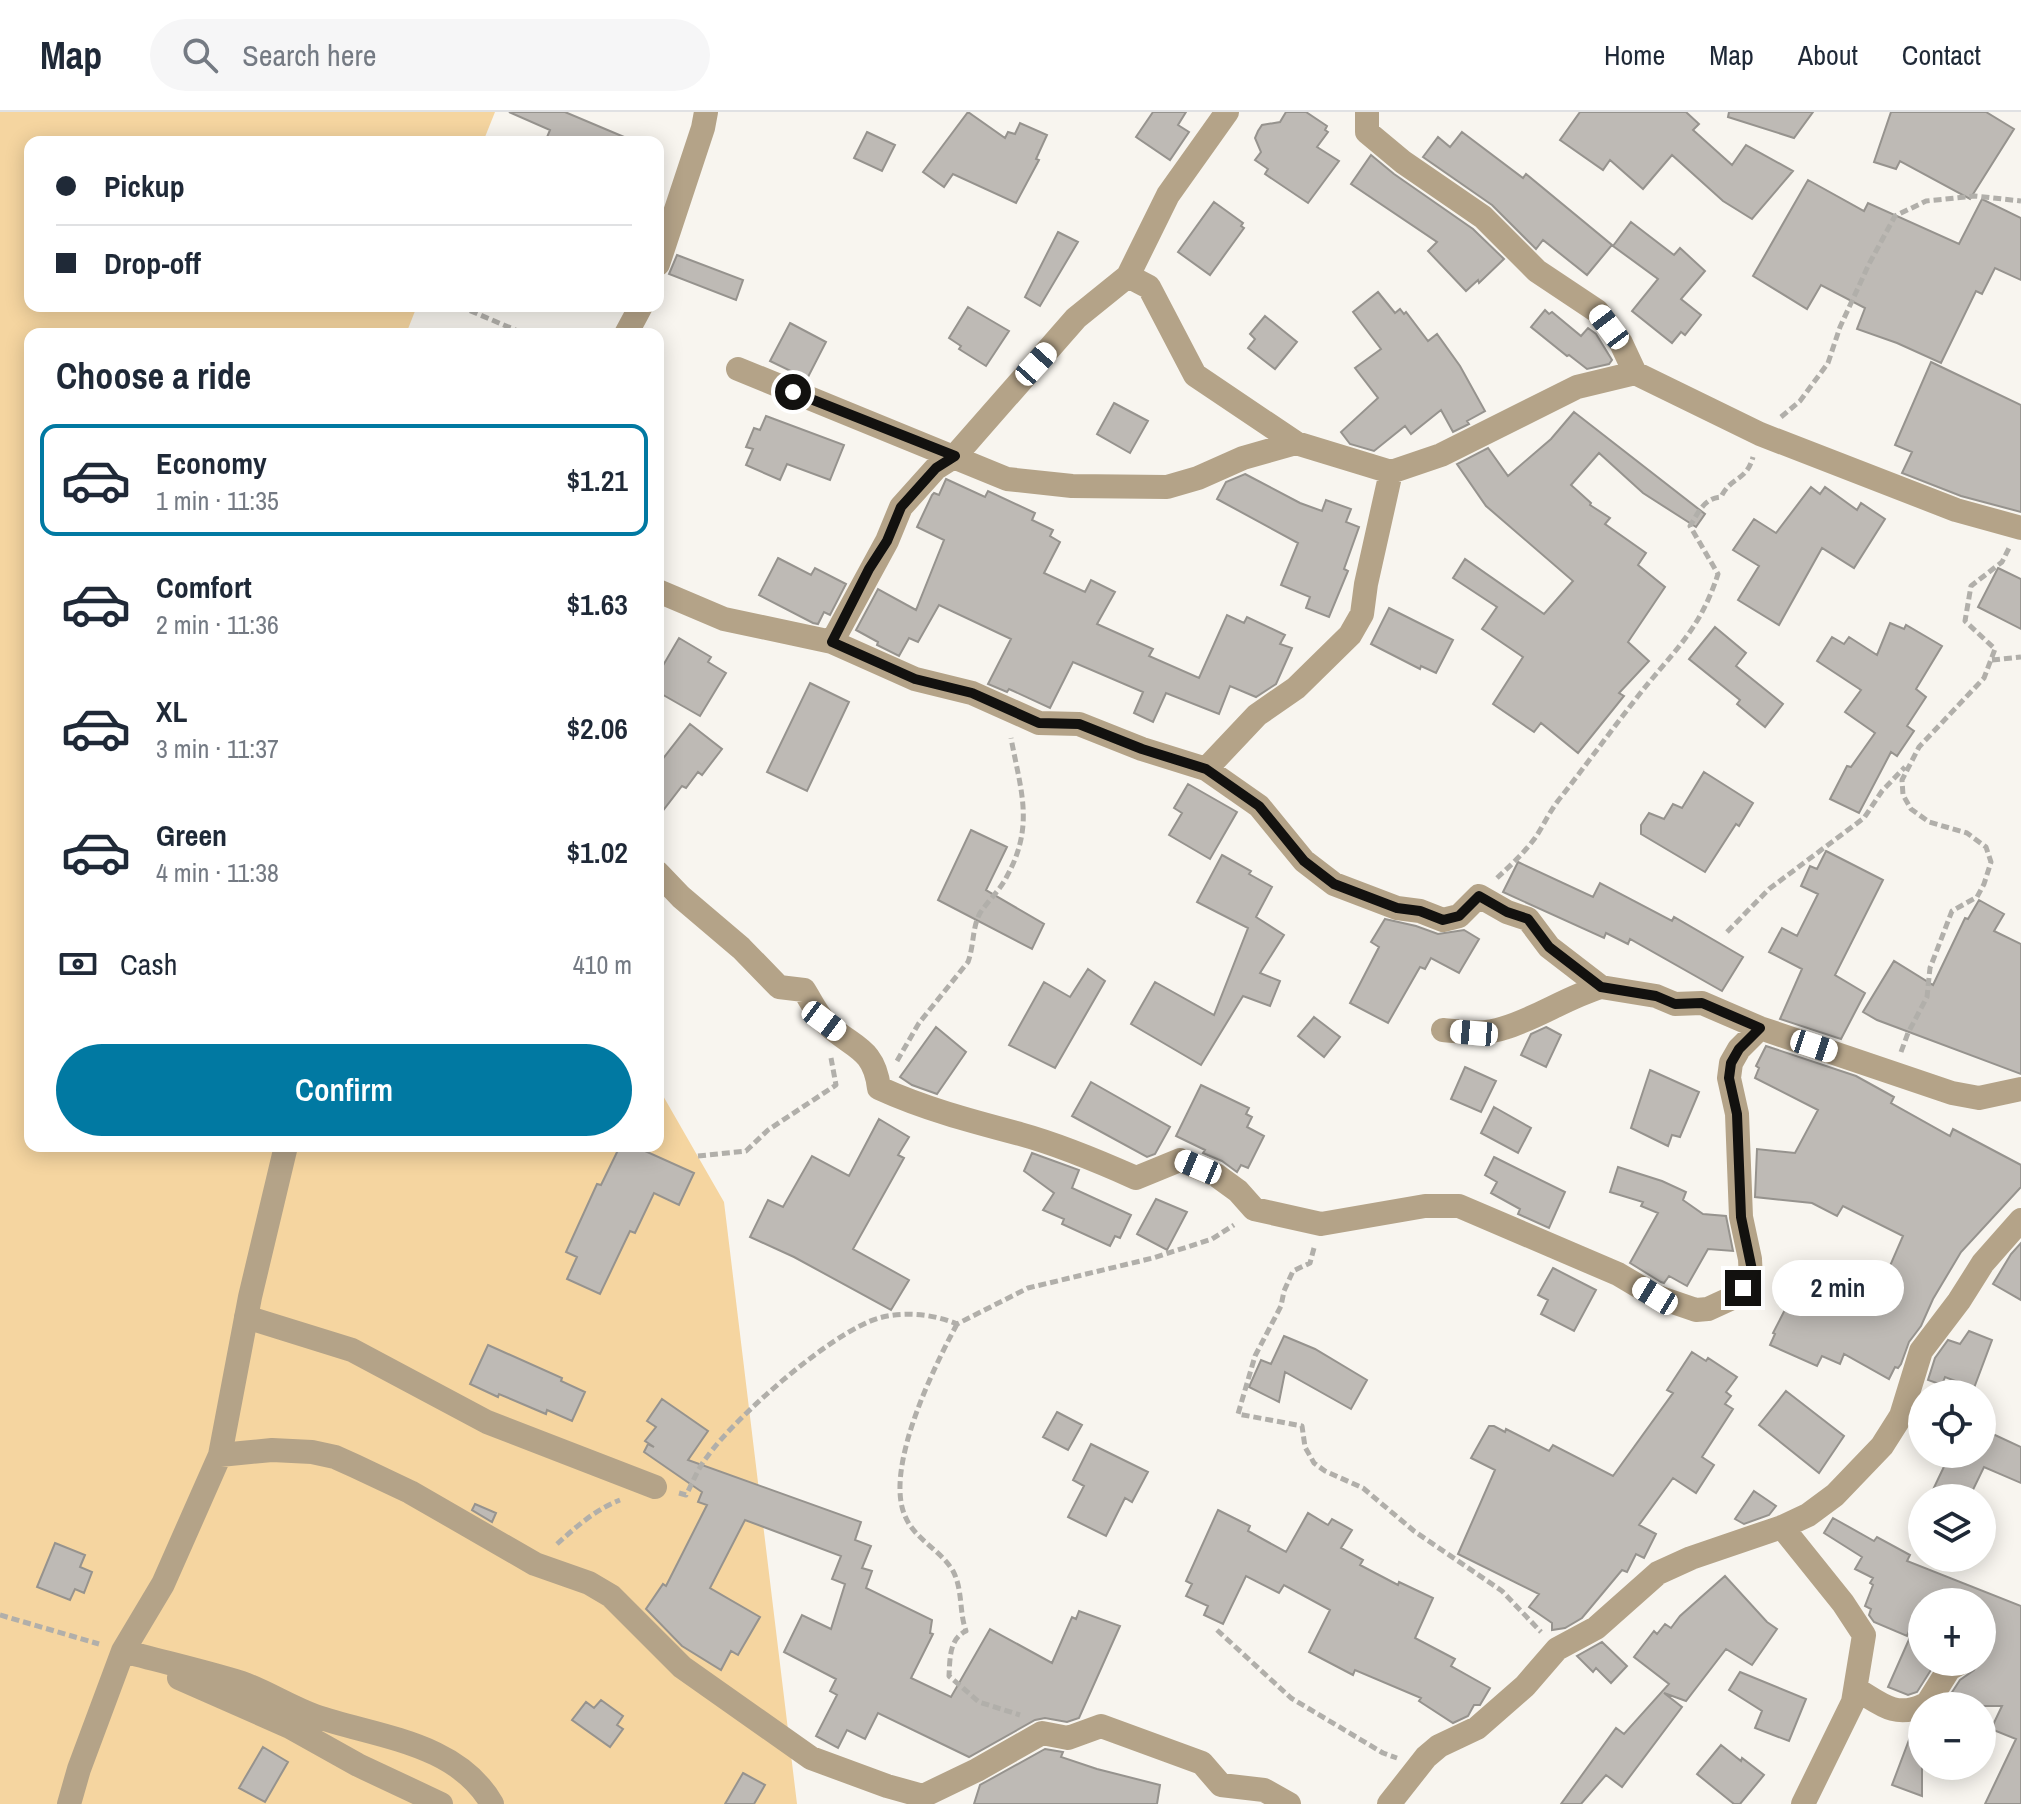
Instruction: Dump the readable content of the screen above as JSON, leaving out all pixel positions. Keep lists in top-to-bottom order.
{
  "page": {
    "header": "Map",
    "search": "Search here",
    "nav": [
      "Home",
      "Map",
      "About",
      "Contact"
    ],
    "banner": ["Pickup", "Drop-off"],
    "heading": "Choose a ride",
    "list": [
      {
        "name": "Economy",
        "note": "1 min · 11:35",
        "value": "$1.21"
      },
      {
        "name": "Comfort",
        "note": "2 min · 11:36",
        "value": "$1.63"
      },
      {
        "name": "XL",
        "note": "3 min · 11:37",
        "value": "$2.06"
      },
      {
        "name": "Green",
        "note": "4 min · 11:38",
        "value": "$1.02"
      }
    ],
    "pay": ["Cash", "410 m"],
    "buttons": "Confirm",
    "bubble": "2 min",
    "map_buttons": ["+", "−"]
  }
}
